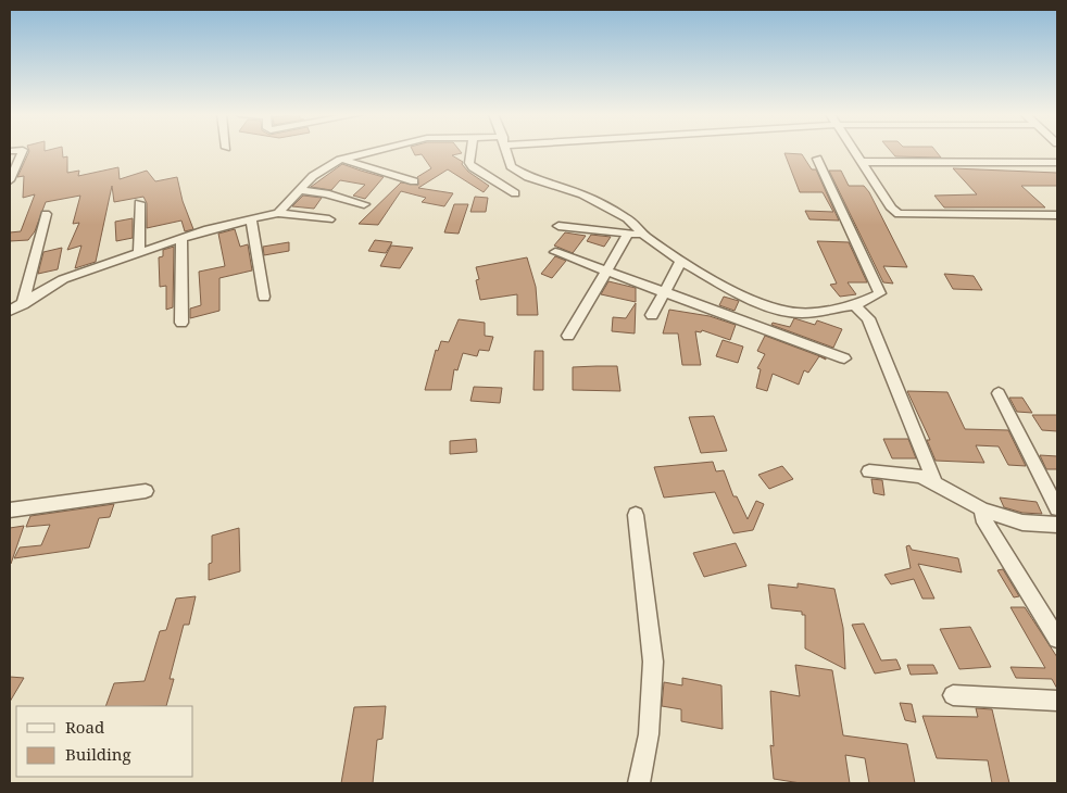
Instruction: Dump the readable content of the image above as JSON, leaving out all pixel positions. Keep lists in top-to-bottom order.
{
  "legend": ["Road", "Building"]
}
